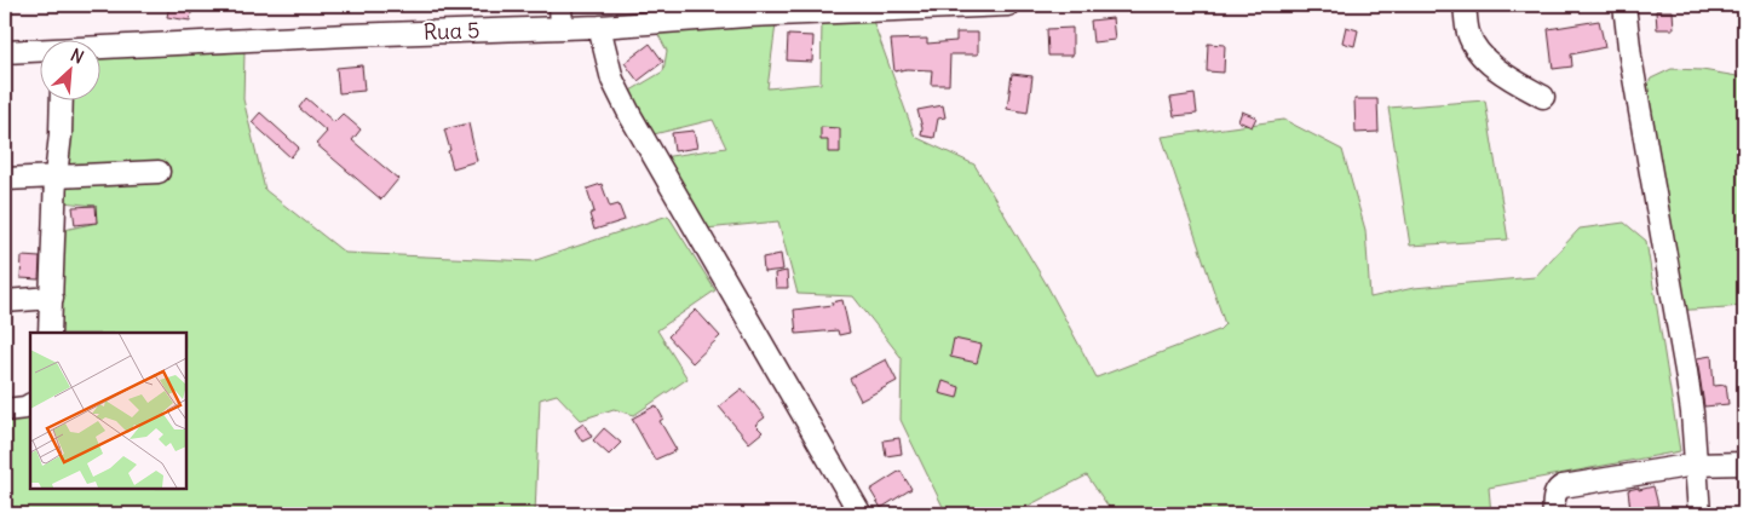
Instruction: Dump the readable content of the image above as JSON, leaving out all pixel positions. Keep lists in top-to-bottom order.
{
  "streets": {
    "street": ["Rua 5"]
  },
  "north": "top right"
}
